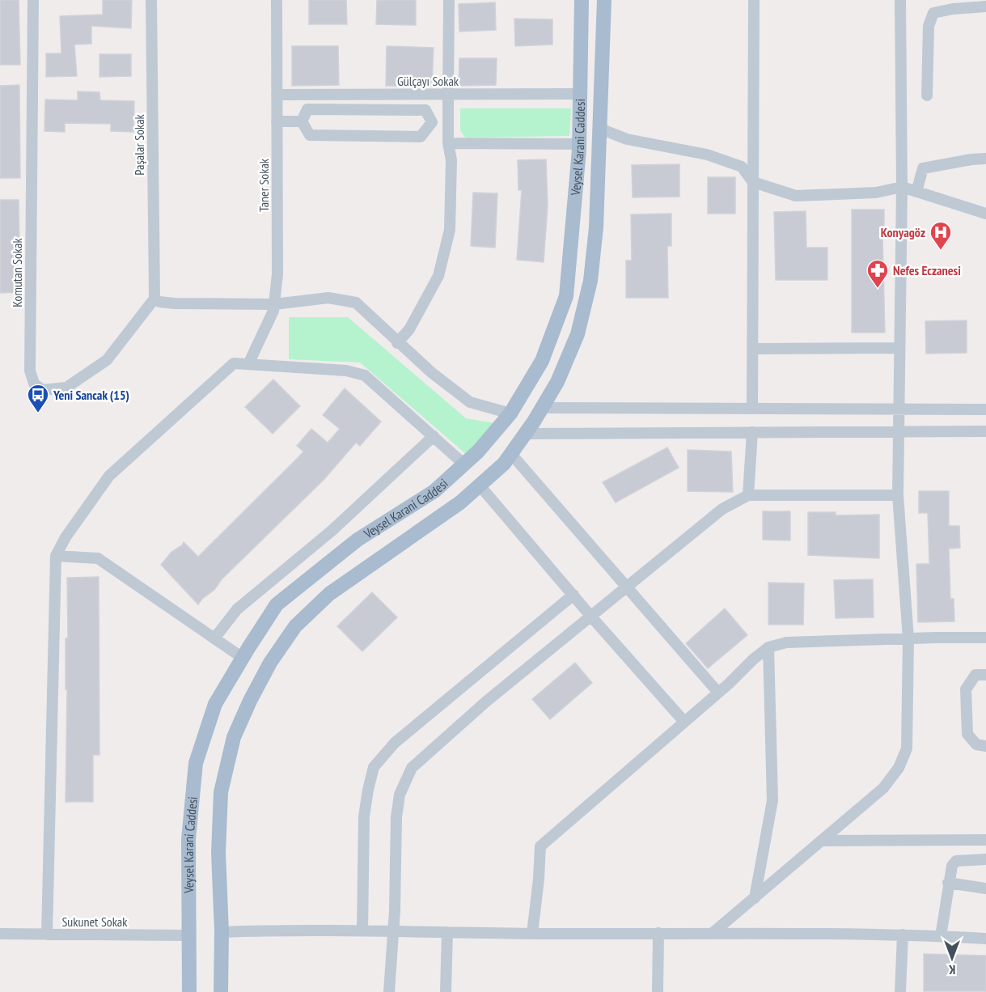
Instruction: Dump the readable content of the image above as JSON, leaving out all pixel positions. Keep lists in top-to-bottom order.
{
  "streets": {
    "main road": ["Veysel Karani Caddesi"],
    "street": [
      "Gülçayı Sokak",
      "Paşalar Sokak",
      "Taner Sokak",
      "Komutan Sokak",
      "Sukunet Sokak"
    ]
  },
  "crossings": [
    ["Gülçayı Sokak", "Veysel Karani Caddesi"],
    ["Gülçayı Sokak", "Taner Sokak"],
    ["Paşalar Sokak", "Komutan Sokak"],
    ["Veysel Karani Caddesi", "Sukunet Sokak"]
  ],
  "places": {
    "hospital": ["Konyagöz"],
    "pharmacy": ["Nefes Eczanesi"],
    "bus stop": ["Yeni Sancak (15)"]
  },
  "north": "bottom"
}
